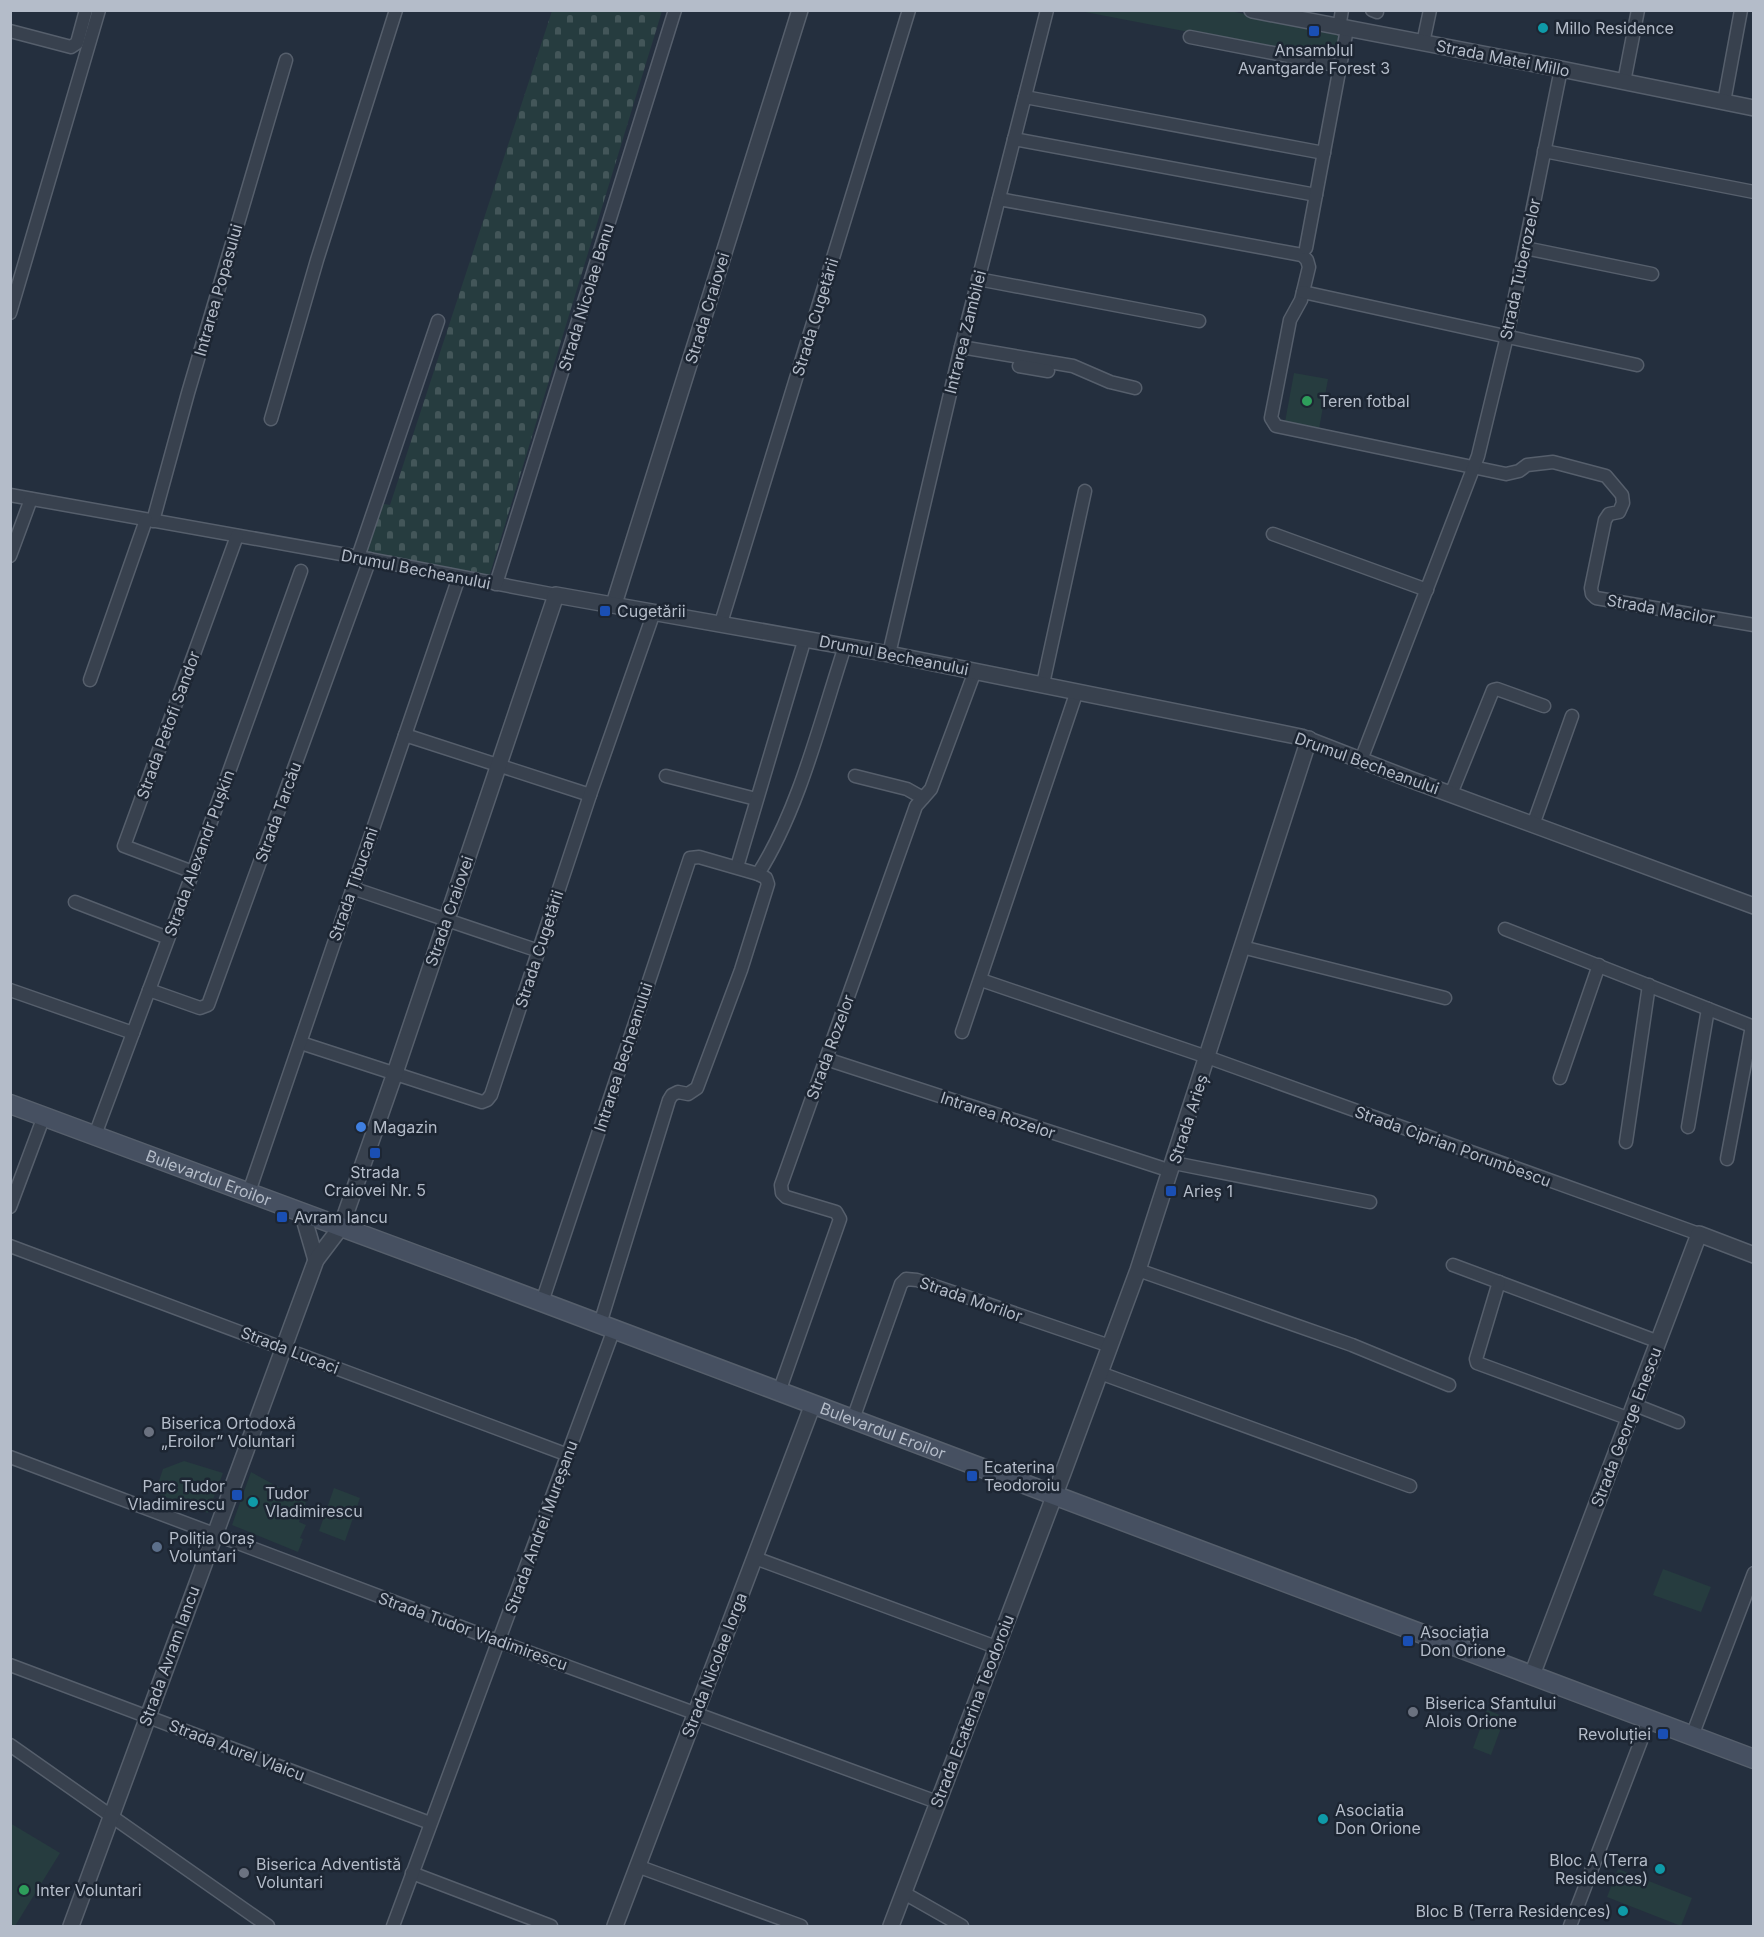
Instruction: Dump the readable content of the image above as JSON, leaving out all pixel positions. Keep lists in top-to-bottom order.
{
  "streets": {
    "main road": ["Bulevardul Eroilor"],
    "street": [
      "Strada Matei Millo",
      "Strada Tuberozelor",
      "Intrarea Popasului",
      "Strada Nicolae Banu",
      "Strada Craiovei",
      "Strada Cugetării",
      "Intrarea Zambilei",
      "Drumul Becheanului",
      "Strada Macilor",
      "Strada Petofi Sandor",
      "Strada Tarcău",
      "Strada Alexandr Pușkin",
      "Strada Țibucani",
      "Strada Rozelor",
      "Intrarea Becheanului",
      "Intrarea Rozelor",
      "Strada Arieș",
      "Strada Ciprian Porumbescu",
      "Strada Morilor",
      "Strada Lucaci",
      "Strada George Enescu",
      "Strada Andrei Mureșanu",
      "Strada Tudor Vladimirescu",
      "Strada Avram Iancu",
      "Strada Nicolae Iorga",
      "Strada Ecaterina Teodoroiu",
      "Strada Aurel Vlaicu"
    ]
  },
  "crossings": [
    ["Strada Matei Millo", "Strada Tuberozelor"],
    ["Strada Tuberozelor", "Drumul Becheanului"],
    ["Strada Tuberozelor", "Strada Macilor"],
    ["Intrarea Popasului", "Drumul Becheanului"],
    ["Strada Nicolae Banu", "Drumul Becheanului"],
    ["Strada Craiovei", "Strada Cugetării"],
    ["Strada Craiovei", "Drumul Becheanului"],
    ["Strada Craiovei", "Bulevardul Eroilor"],
    ["Strada Craiovei", "Strada Avram Iancu"],
    ["Strada Cugetării", "Drumul Becheanului"],
    ["Strada Cugetării", "Strada Țibucani"],
    ["Intrarea Zambilei", "Drumul Becheanului"],
    ["Drumul Becheanului", "Strada Petofi Sandor"],
    ["Drumul Becheanului", "Strada Tarcău"],
    ["Drumul Becheanului", "Strada Țibucani"],
    ["Drumul Becheanului", "Strada Rozelor"],
    ["Drumul Becheanului", "Strada Arieș"],
    ["Strada Petofi Sandor", "Strada Alexandr Pușkin"],
    ["Strada Tarcău", "Strada Alexandr Pușkin"],
    ["Strada Alexandr Pușkin", "Bulevardul Eroilor"],
    ["Strada Țibucani", "Bulevardul Eroilor"],
    ["Strada Rozelor", "Intrarea Rozelor"],
    ["Strada Rozelor", "Bulevardul Eroilor"],
    ["Intrarea Becheanului", "Bulevardul Eroilor"],
    ["Intrarea Becheanului", "Strada Andrei Mureșanu"],
    ["Intrarea Rozelor", "Strada Arieș"],
    ["Strada Arieș", "Strada Ciprian Porumbescu"],
    ["Strada Arieș", "Bulevardul Eroilor"],
    ["Strada Arieș", "Strada Morilor"],
    ["Strada Arieș", "Strada Ecaterina Teodoroiu"],
    ["Strada Ciprian Porumbescu", "Strada George Enescu"],
    ["Bulevardul Eroilor", "Strada Morilor"],
    ["Bulevardul Eroilor", "Strada George Enescu"],
    ["Bulevardul Eroilor", "Strada Andrei Mureșanu"],
    ["Bulevardul Eroilor", "Strada Avram Iancu"],
    ["Bulevardul Eroilor", "Strada Nicolae Iorga"],
    ["Bulevardul Eroilor", "Strada Ecaterina Teodoroiu"],
    ["Strada Lucaci", "Strada Andrei Mureșanu"],
    ["Strada Lucaci", "Strada Avram Iancu"],
    ["Strada Andrei Mureșanu", "Strada Tudor Vladimirescu"],
    ["Strada Andrei Mureșanu", "Strada Aurel Vlaicu"],
    ["Strada Tudor Vladimirescu", "Strada Avram Iancu"],
    ["Strada Tudor Vladimirescu", "Strada Nicolae Iorga"],
    ["Strada Tudor Vladimirescu", "Strada Ecaterina Teodoroiu"],
    ["Strada Avram Iancu", "Strada Aurel Vlaicu"]
  ],
  "places": {
    "other": [
      "Millo Residence",
      "Teren fotbal",
      "Magazin",
      "Biserica Ortodoxă „Eroilor” Voluntari",
      "Tudor Vladimirescu",
      "Poliția Oraș Voluntari",
      "Biserica Sfantului Alois Orione",
      "Asociatia Don Orione",
      "Bloc A (Terra Residences)",
      "Biserica Adventistă Voluntari",
      "Inter Voluntari",
      "Bloc B (Terra Residences)"
    ],
    "transit": [
      "Ansamblul Avantgarde Forest 3",
      "Cugetării",
      "Strada Craiovei Nr. 5",
      "Arieș 1",
      "Avram Iancu",
      "Ecaterina Teodoroiu",
      "Parc Tudor Vladimirescu",
      "Asociația Don Orione",
      "Revoluției"
    ]
  }
}
